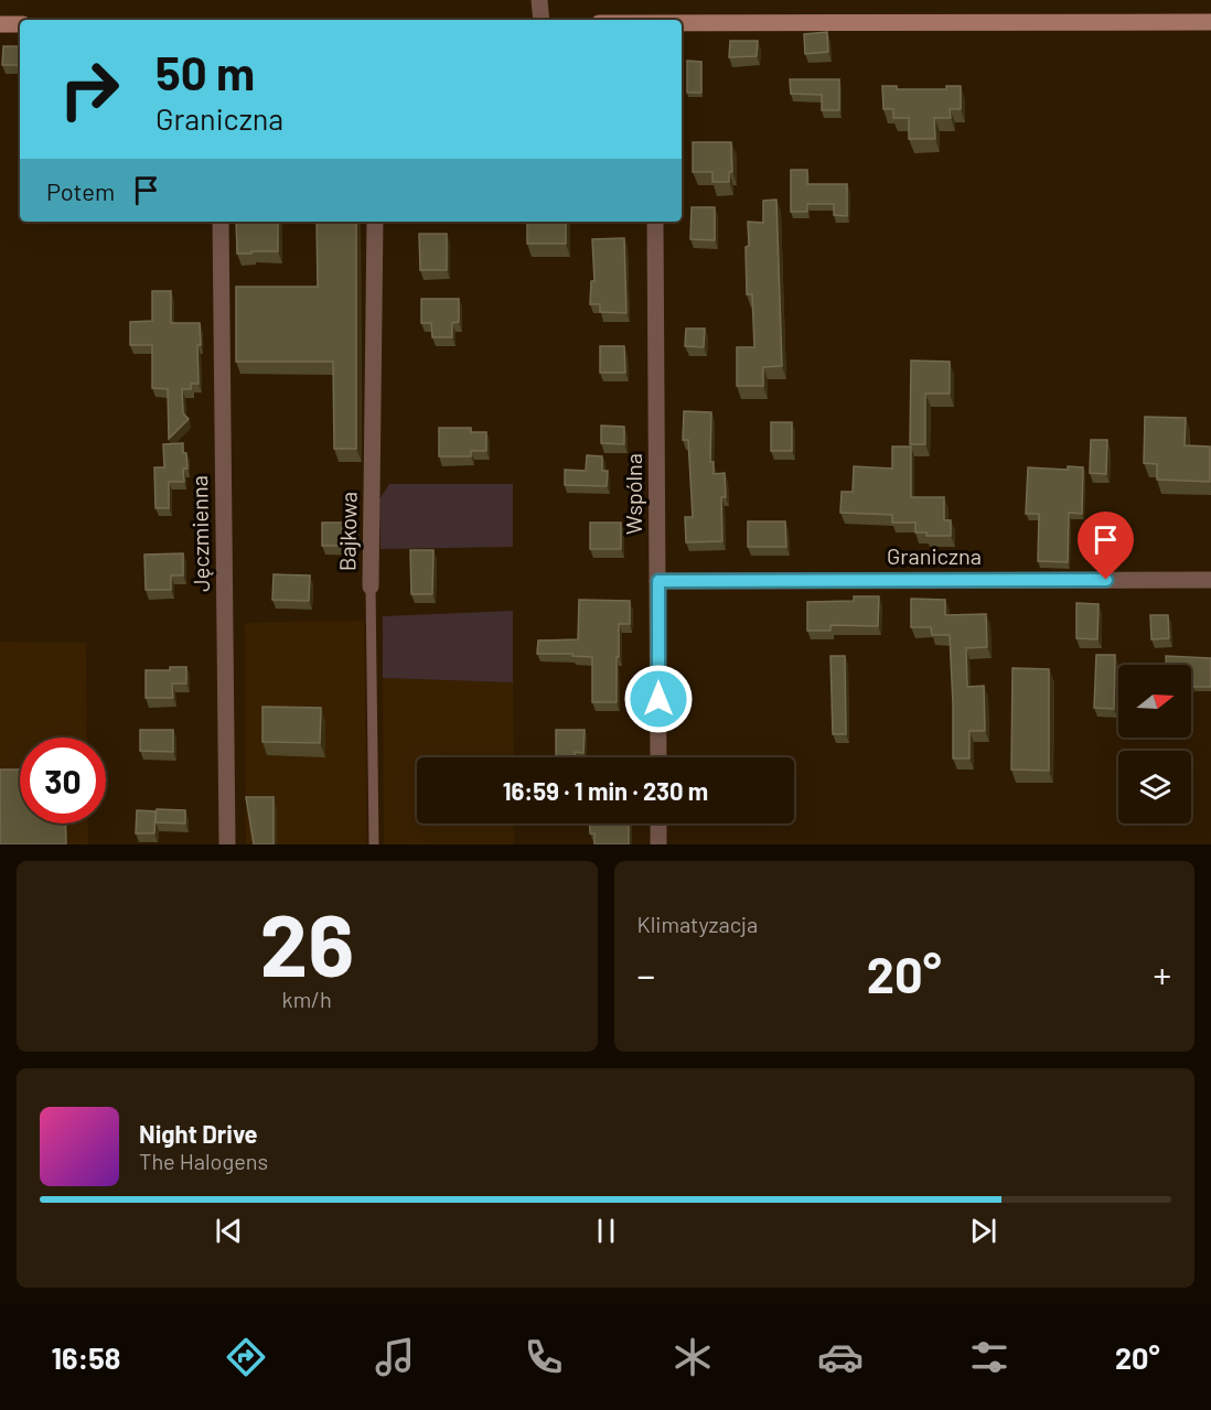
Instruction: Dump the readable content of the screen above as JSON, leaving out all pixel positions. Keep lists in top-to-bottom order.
{
  "streets": {
    "street": [
      "Wspólna",
      "Bajkowa",
      "Jęczmienna",
      "Graniczna"
    ]
  },
  "crossings": [
    ["Wspólna", "Graniczna"]
  ],
  "north": "right",
  "page": {
    "turn": ["50 m", "Graniczna"],
    "then": "Potem",
    "limit": "30",
    "trip": "16:59 · 1 min · 230 m",
    "tile": [
      ["26", "km/h"],
      "Klimatyzacja"
    ],
    "heat": ["−", "20°", "+"],
    "song": ["Night Drive", "The Halogens"],
    "tabs": ["16:58", "20°"]
  }
}
